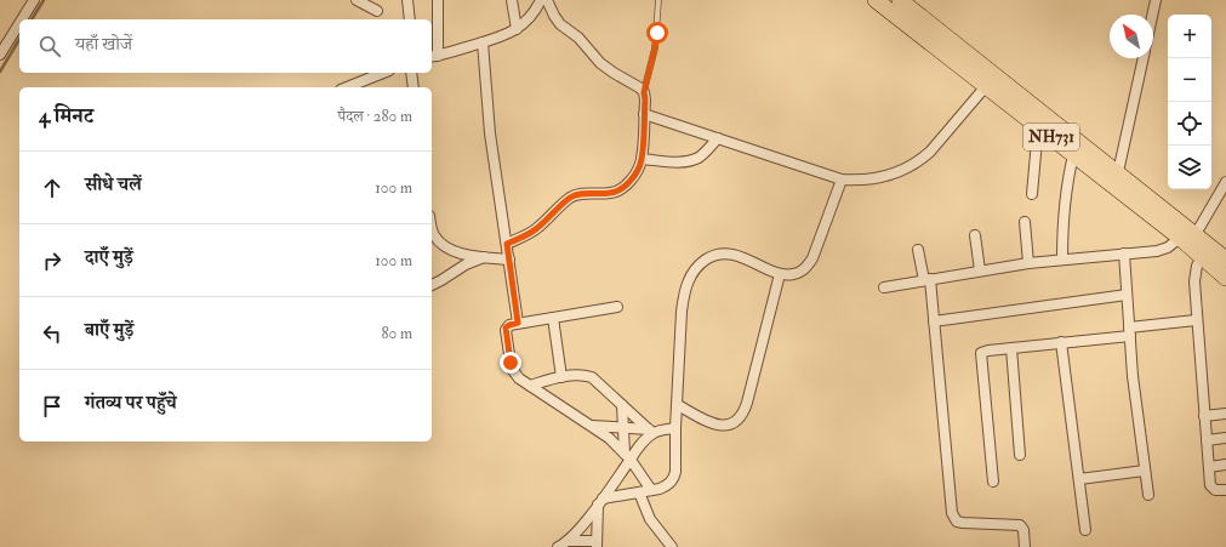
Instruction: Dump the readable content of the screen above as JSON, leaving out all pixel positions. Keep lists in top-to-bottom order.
{
  "streets": {
    "highway": ["NH731"]
  },
  "north": "top left",
  "page": {
    "map_buttons": ["+", "−"],
    "search": "यहाँ खोजें",
    "heading": ["4 मिनट", "पैदल · 280 m"],
    "list": [
      ["सीधे चलें", "100 m"],
      ["दाएँ मुड़ें", "100 m"],
      ["बाएँ मुड़ें", "80 m"],
      "गंतव्य पर पहुँचे"
    ]
  }
}
